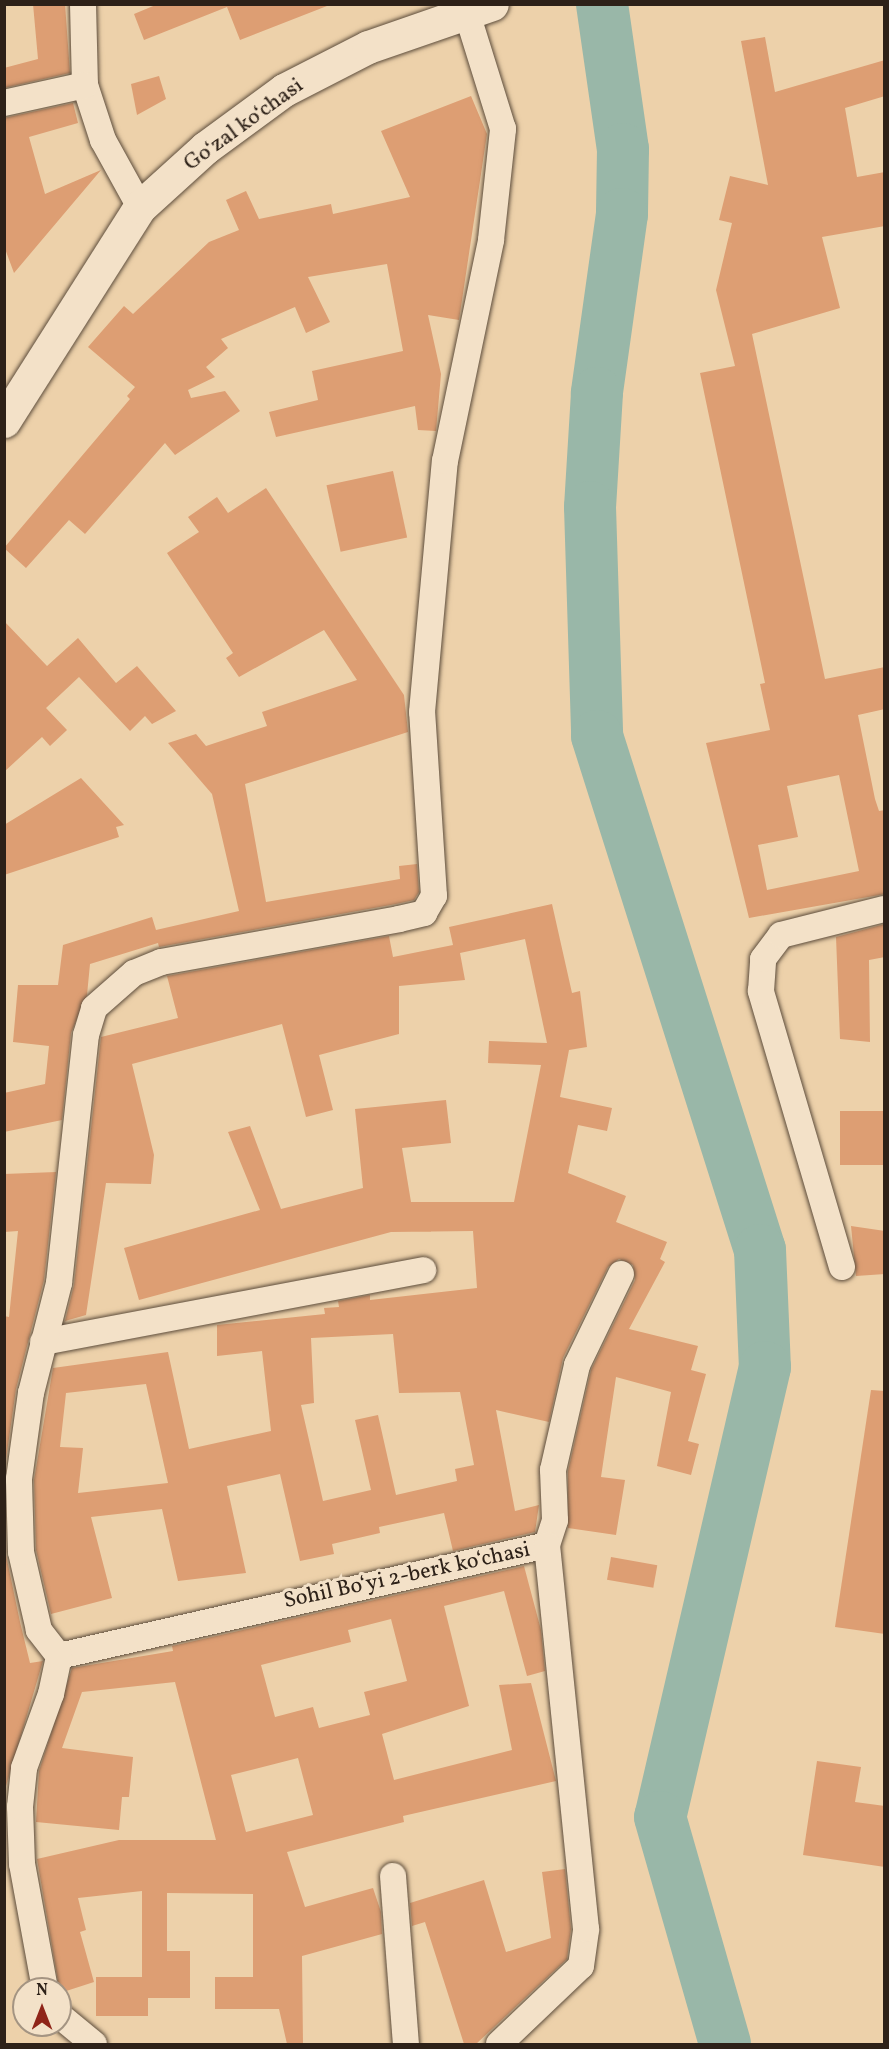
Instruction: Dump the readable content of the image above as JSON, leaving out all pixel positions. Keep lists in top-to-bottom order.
{
  "streets": {
    "street": ["Goʻzal koʻchasi", "Sohil Boʻyi 2-berk koʻchasi"]
  },
  "north": "top"
}
